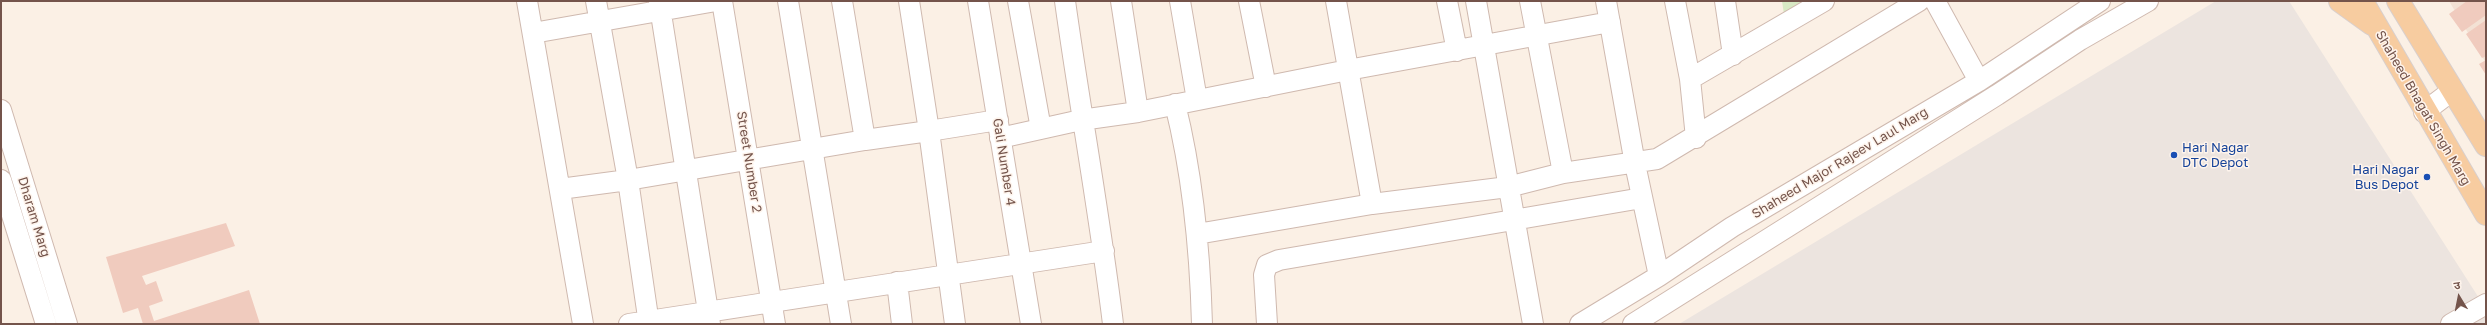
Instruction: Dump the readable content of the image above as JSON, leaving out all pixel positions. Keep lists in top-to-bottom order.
{
  "streets": {
    "main road": ["Shaheed Bhagat Singh Marg"],
    "street": [
      "Street Number 2",
      "Gali Number 4",
      "Shaheed Major Rajeev Laul Marg",
      "Dharam Marg"
    ]
  },
  "places": ["Hari Nagar DTC Depot", "Hari Nagar Bus Depot"],
  "north": "top"
}
